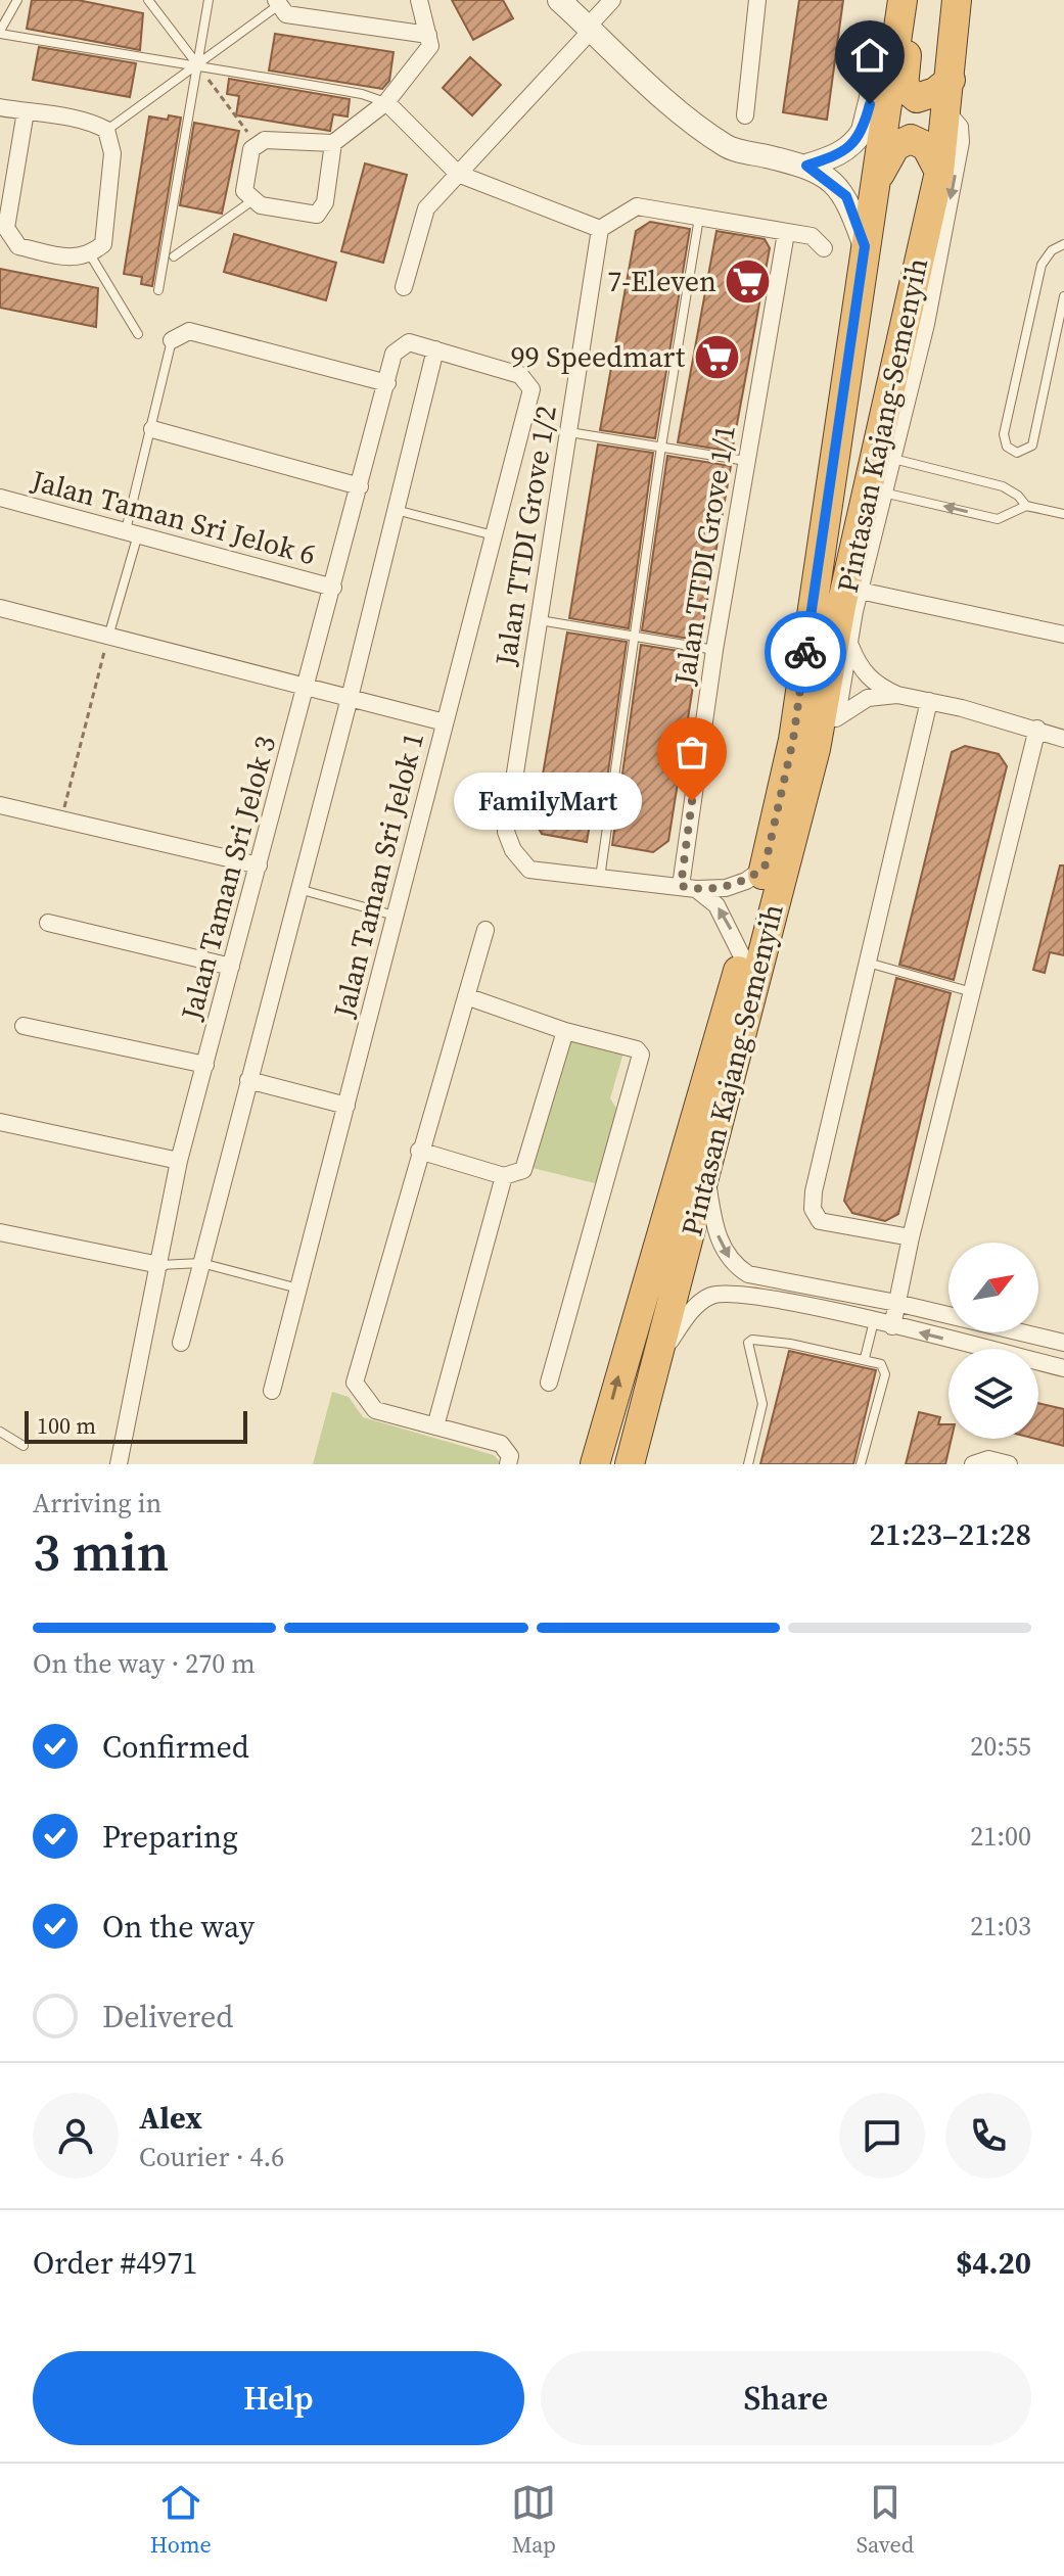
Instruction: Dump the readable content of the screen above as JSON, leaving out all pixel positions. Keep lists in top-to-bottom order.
{
  "streets": {
    "highway": ["Pintasan Kajang-Semenyih"],
    "street": [
      "Jalan Taman Sri Jelok 6",
      "Jalan TTDI Grove 1/2",
      "Jalan TTDI Grove 1/1",
      "Jalan Taman Sri Jelok 1",
      "Jalan Taman Sri Jelok 3"
    ]
  },
  "crossings": [
    ["Pintasan Kajang-Semenyih", "Jalan TTDI Grove 1/2"],
    ["Jalan Taman Sri Jelok 6", "Jalan Taman Sri Jelok 3"],
    ["Jalan TTDI Grove 1/2", "Jalan TTDI Grove 1/1"],
    ["Jalan Taman Sri Jelok 1", "Jalan Taman Sri Jelok 3"]
  ],
  "places": {
    "supermarket": ["7-Eleven", "99 Speedmart"],
    "other": ["FamilyMart"]
  },
  "scale_bar": "100 m",
  "north": "top right",
  "page": {
    "bubble": "FamilyMart",
    "scale": "100 m",
    "heading": ["3 min", "Arriving in", "21:23–21:28"],
    "panel": [
      "Alex",
      "Courier · 4.6",
      "Order #4971",
      "$4.20"
    ],
    "bar": "On the way · 270 m",
    "list": [
      ["Confirmed", "20:55"],
      ["Preparing", "21:00"],
      ["On the way", "21:03"],
      "Delivered"
    ],
    "buttons": ["Help", "Share"],
    "tabs": ["Home", "Map", "Saved"]
  }
}
